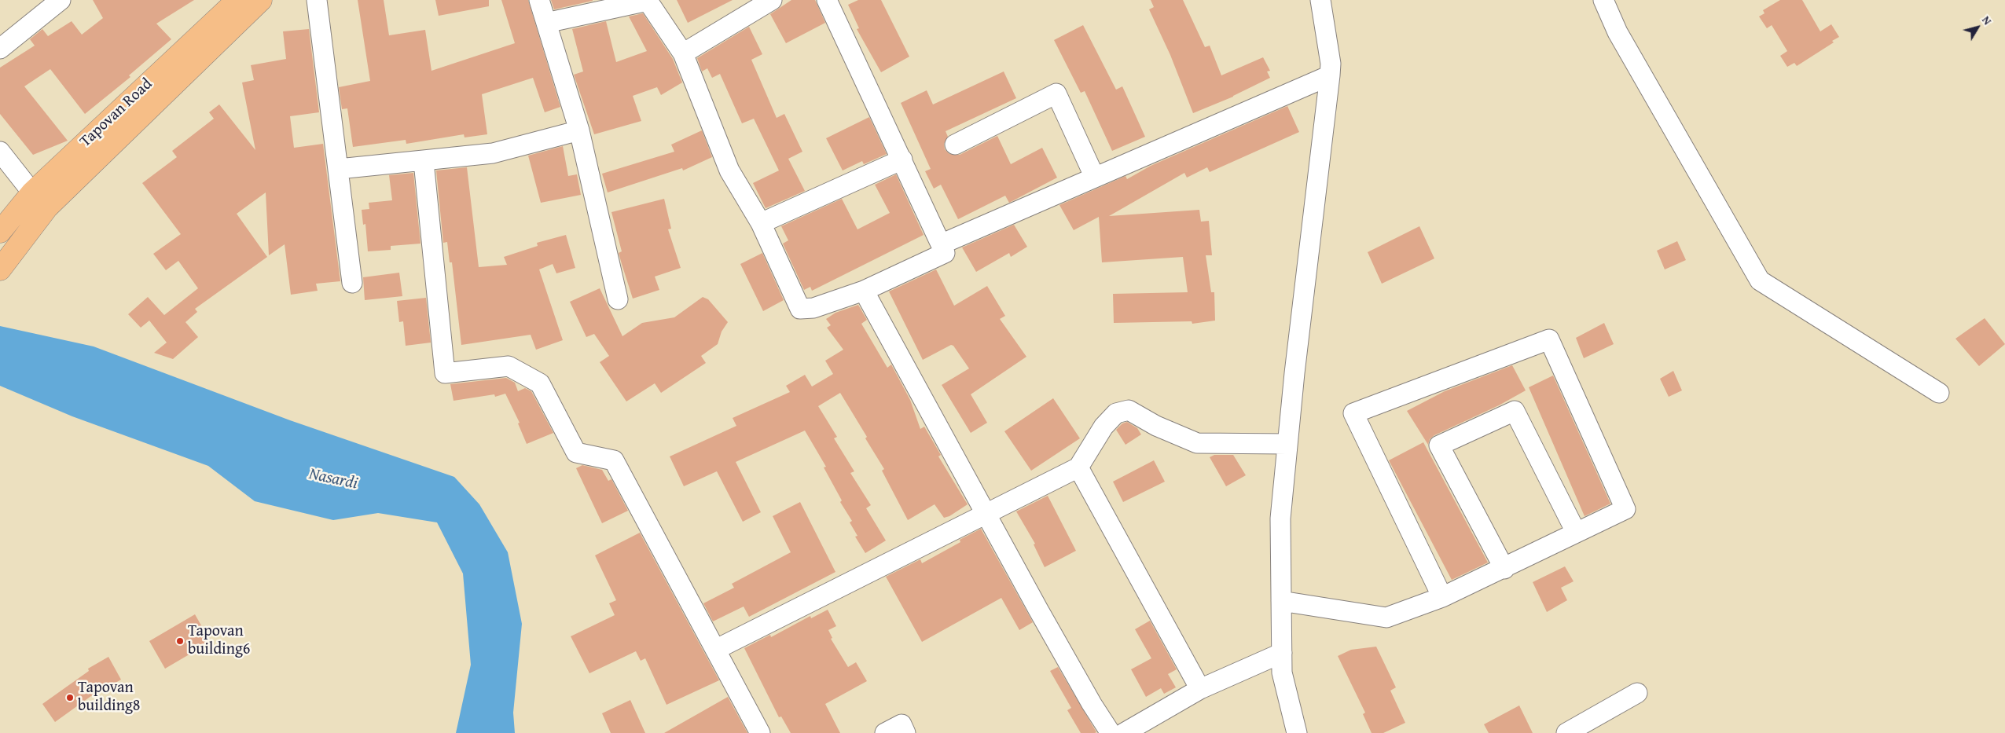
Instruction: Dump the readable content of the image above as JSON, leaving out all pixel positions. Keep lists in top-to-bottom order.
{
  "streets": {
    "main road": ["Tapovan Road"]
  },
  "water": ["Nasardi"],
  "places": ["Tapovan building6", "Tapovan building8"],
  "north": "top right"
}
